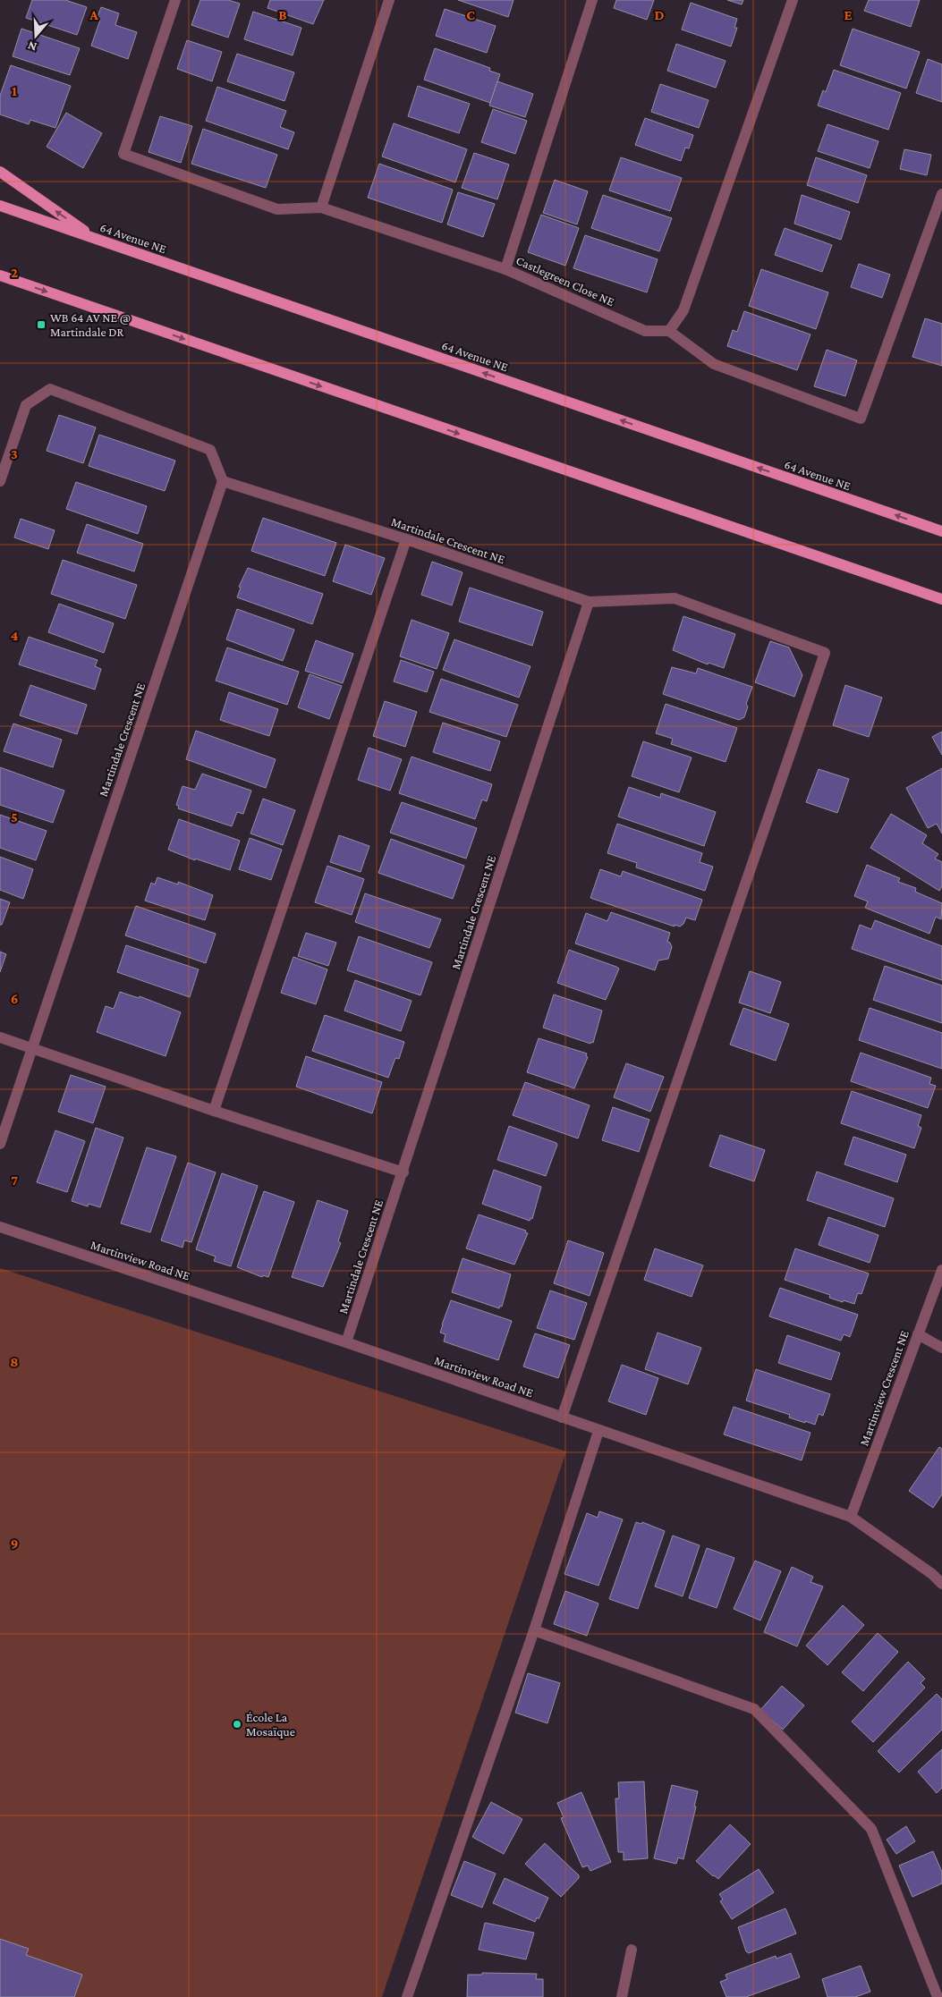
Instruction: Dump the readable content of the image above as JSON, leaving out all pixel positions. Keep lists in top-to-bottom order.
{
  "streets": {
    "main road": ["64 Avenue NE"],
    "street": [
      "Castlegreen Close NE",
      "Martindale Crescent NE",
      "Martinview Road NE",
      "Martinview Crescent NE"
    ]
  },
  "crossings": [
    ["Martindale Crescent NE", "Martinview Road NE"],
    ["Martinview Road NE", "Martinview Crescent NE"]
  ],
  "places": {
    "transit": ["WB 64 AV NE @ Martindale DR"],
    "other": ["École La Mosaïque"]
  },
  "north": "bottom",
  "grid": {
    "columns": [
      "A",
      "B",
      "C",
      "D",
      "E"
    ],
    "rows": [
      "1",
      "2",
      "3",
      "4",
      "5",
      "6",
      "7",
      "8",
      "9"
    ]
  }
}
